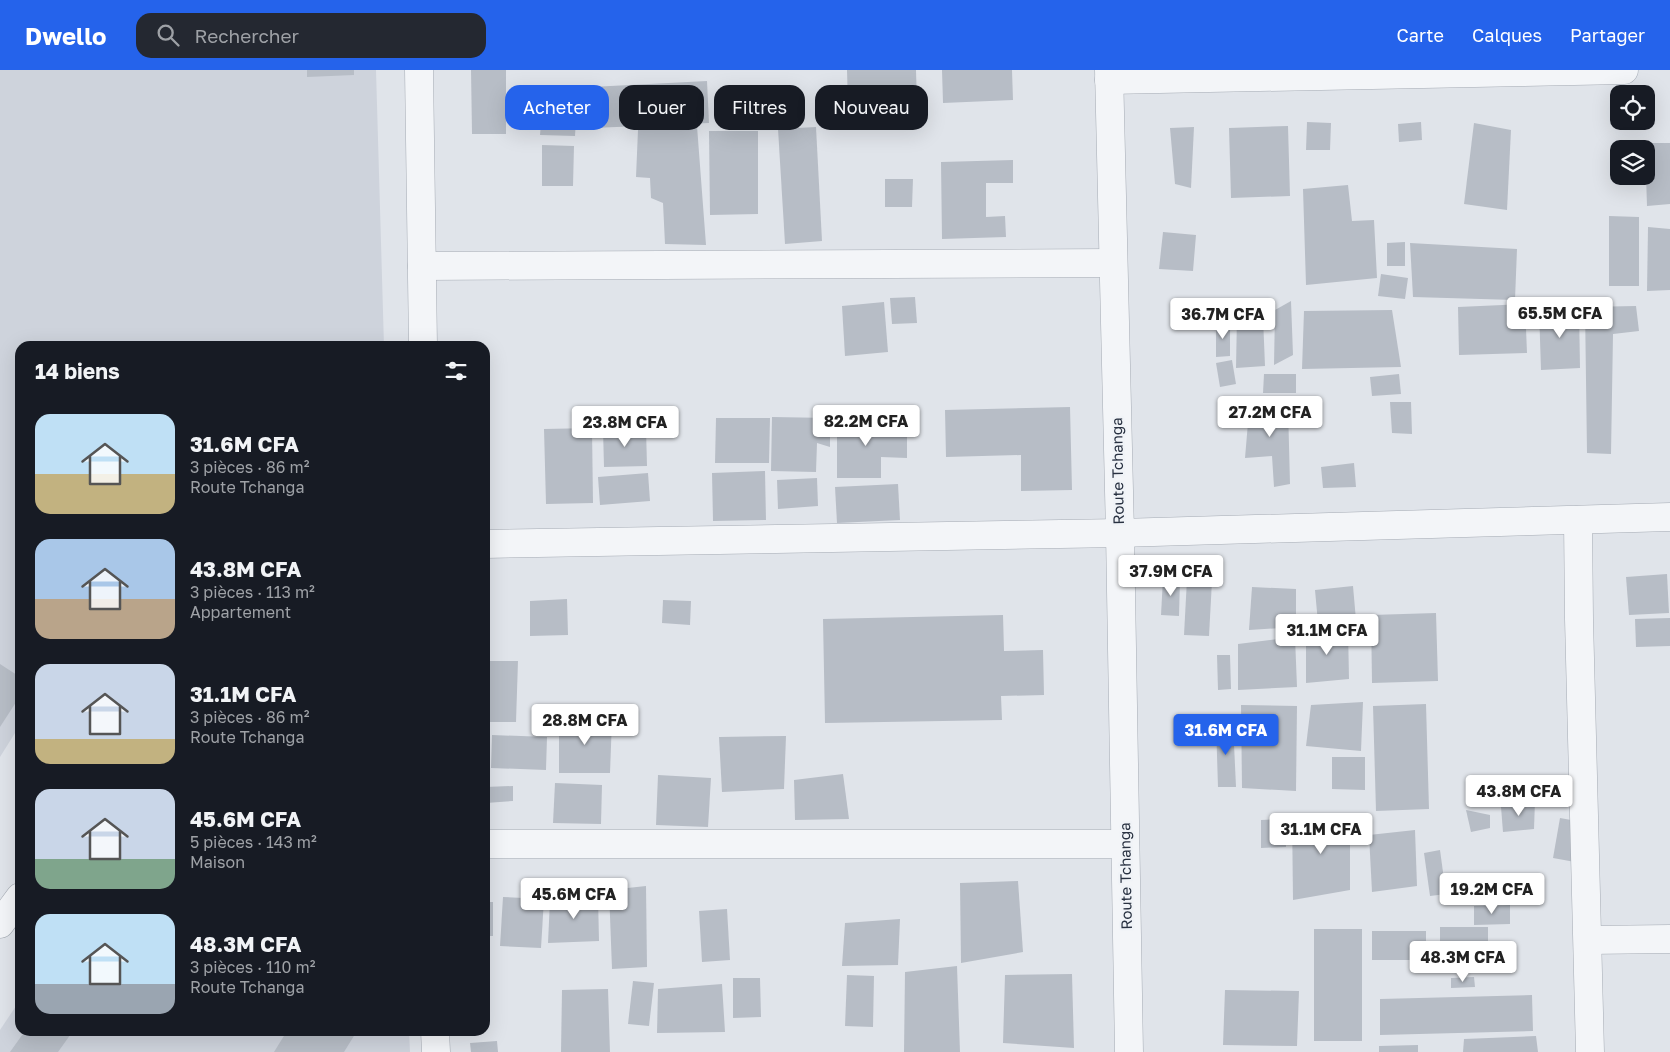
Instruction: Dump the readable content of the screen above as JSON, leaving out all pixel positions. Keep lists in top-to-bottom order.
{
  "streets": {
    "street": ["Route Tchanga"]
  },
  "page": {
    "header": "Dwello",
    "search": "Rechercher",
    "nav": ["Carte", "Calques", "Partager"],
    "chip": [
      "Acheter",
      "Louer",
      "Filtres",
      "Nouveau"
    ],
    "price": [
      "65.5M CFA",
      "36.7M CFA",
      "27.2M CFA",
      "82.2M CFA",
      "23.8M CFA",
      "37.9M CFA",
      "31.1M CFA",
      "28.8M CFA",
      "31.6M CFA",
      "43.8M CFA",
      "31.1M CFA",
      "19.2M CFA",
      "45.6M CFA",
      "48.3M CFA"
    ],
    "heading": "14 biens",
    "list": [
      {
        "name": "31.6M CFA",
        "note": "3 pièces · 86 m² · Route Tchanga"
      },
      {
        "name": "43.8M CFA",
        "note": "3 pièces · 113 m² · Appartement"
      },
      {
        "name": "31.1M CFA",
        "note": "3 pièces · 86 m² · Route Tchanga"
      },
      {
        "name": "45.6M CFA",
        "note": "5 pièces · 143 m² · Maison"
      },
      {
        "name": "48.3M CFA",
        "note": "3 pièces · 110 m² · Route Tchanga"
      }
    ]
  }
}
